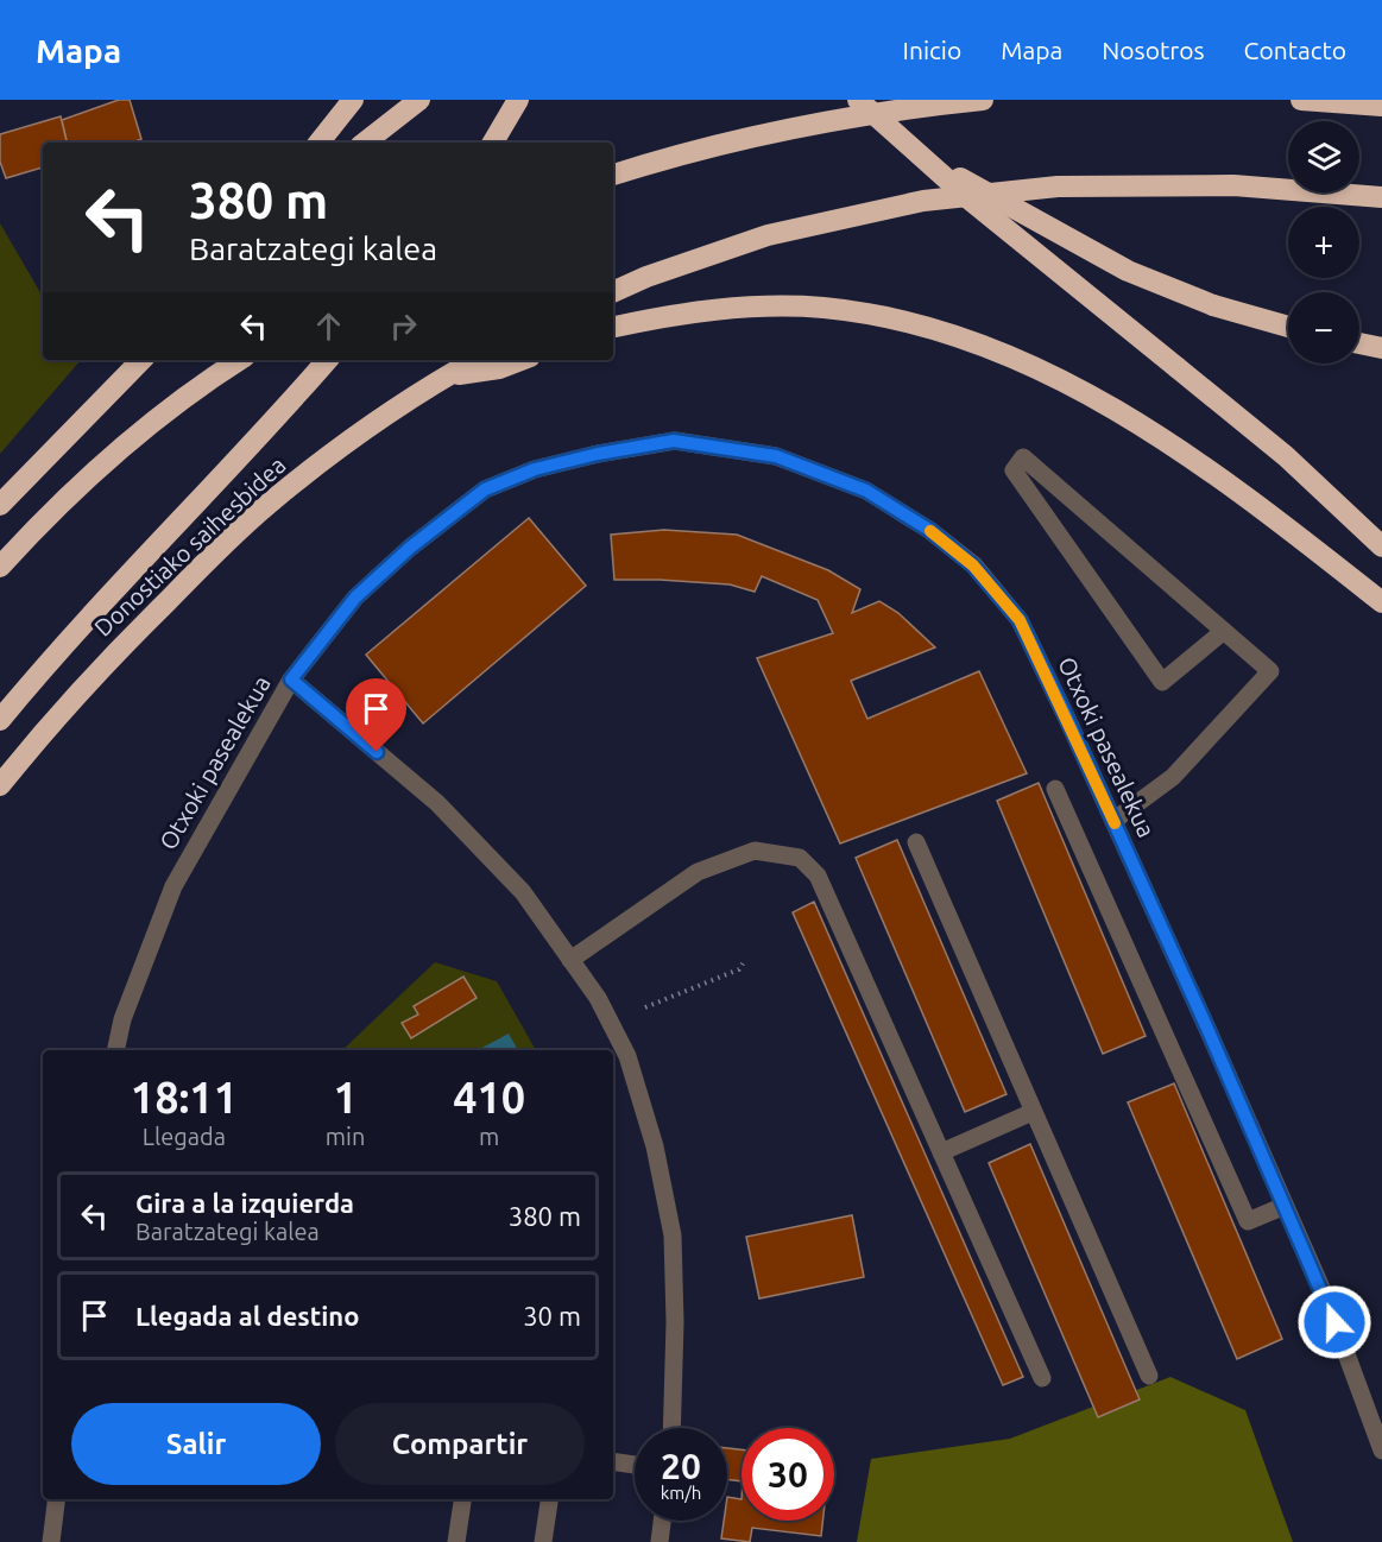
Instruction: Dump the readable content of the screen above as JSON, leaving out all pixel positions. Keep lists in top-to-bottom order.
{
  "streets": {
    "highway": ["Donostiako saihesbidea"],
    "street": ["Otxoki pasealekua"]
  },
  "page": {
    "header": "Mapa",
    "nav": [
      "Inicio",
      "Mapa",
      "Nosotros",
      "Contacto"
    ],
    "map_buttons": ["+", "−"],
    "turn": ["380 m", "Baratzategi kalea"],
    "eta": [
      "18:11",
      "Llegada",
      "1",
      "min",
      "410",
      "m"
    ],
    "list": [
      {
        "name": "Gira a la izquierda",
        "note": "Baratzategi kalea",
        "value": "380 m"
      },
      {
        "name": "Llegada al destino",
        "value": "30 m"
      }
    ],
    "buttons": ["Salir", "Compartir"],
    "speed": "20 km/h",
    "limit": "30"
  }
}
